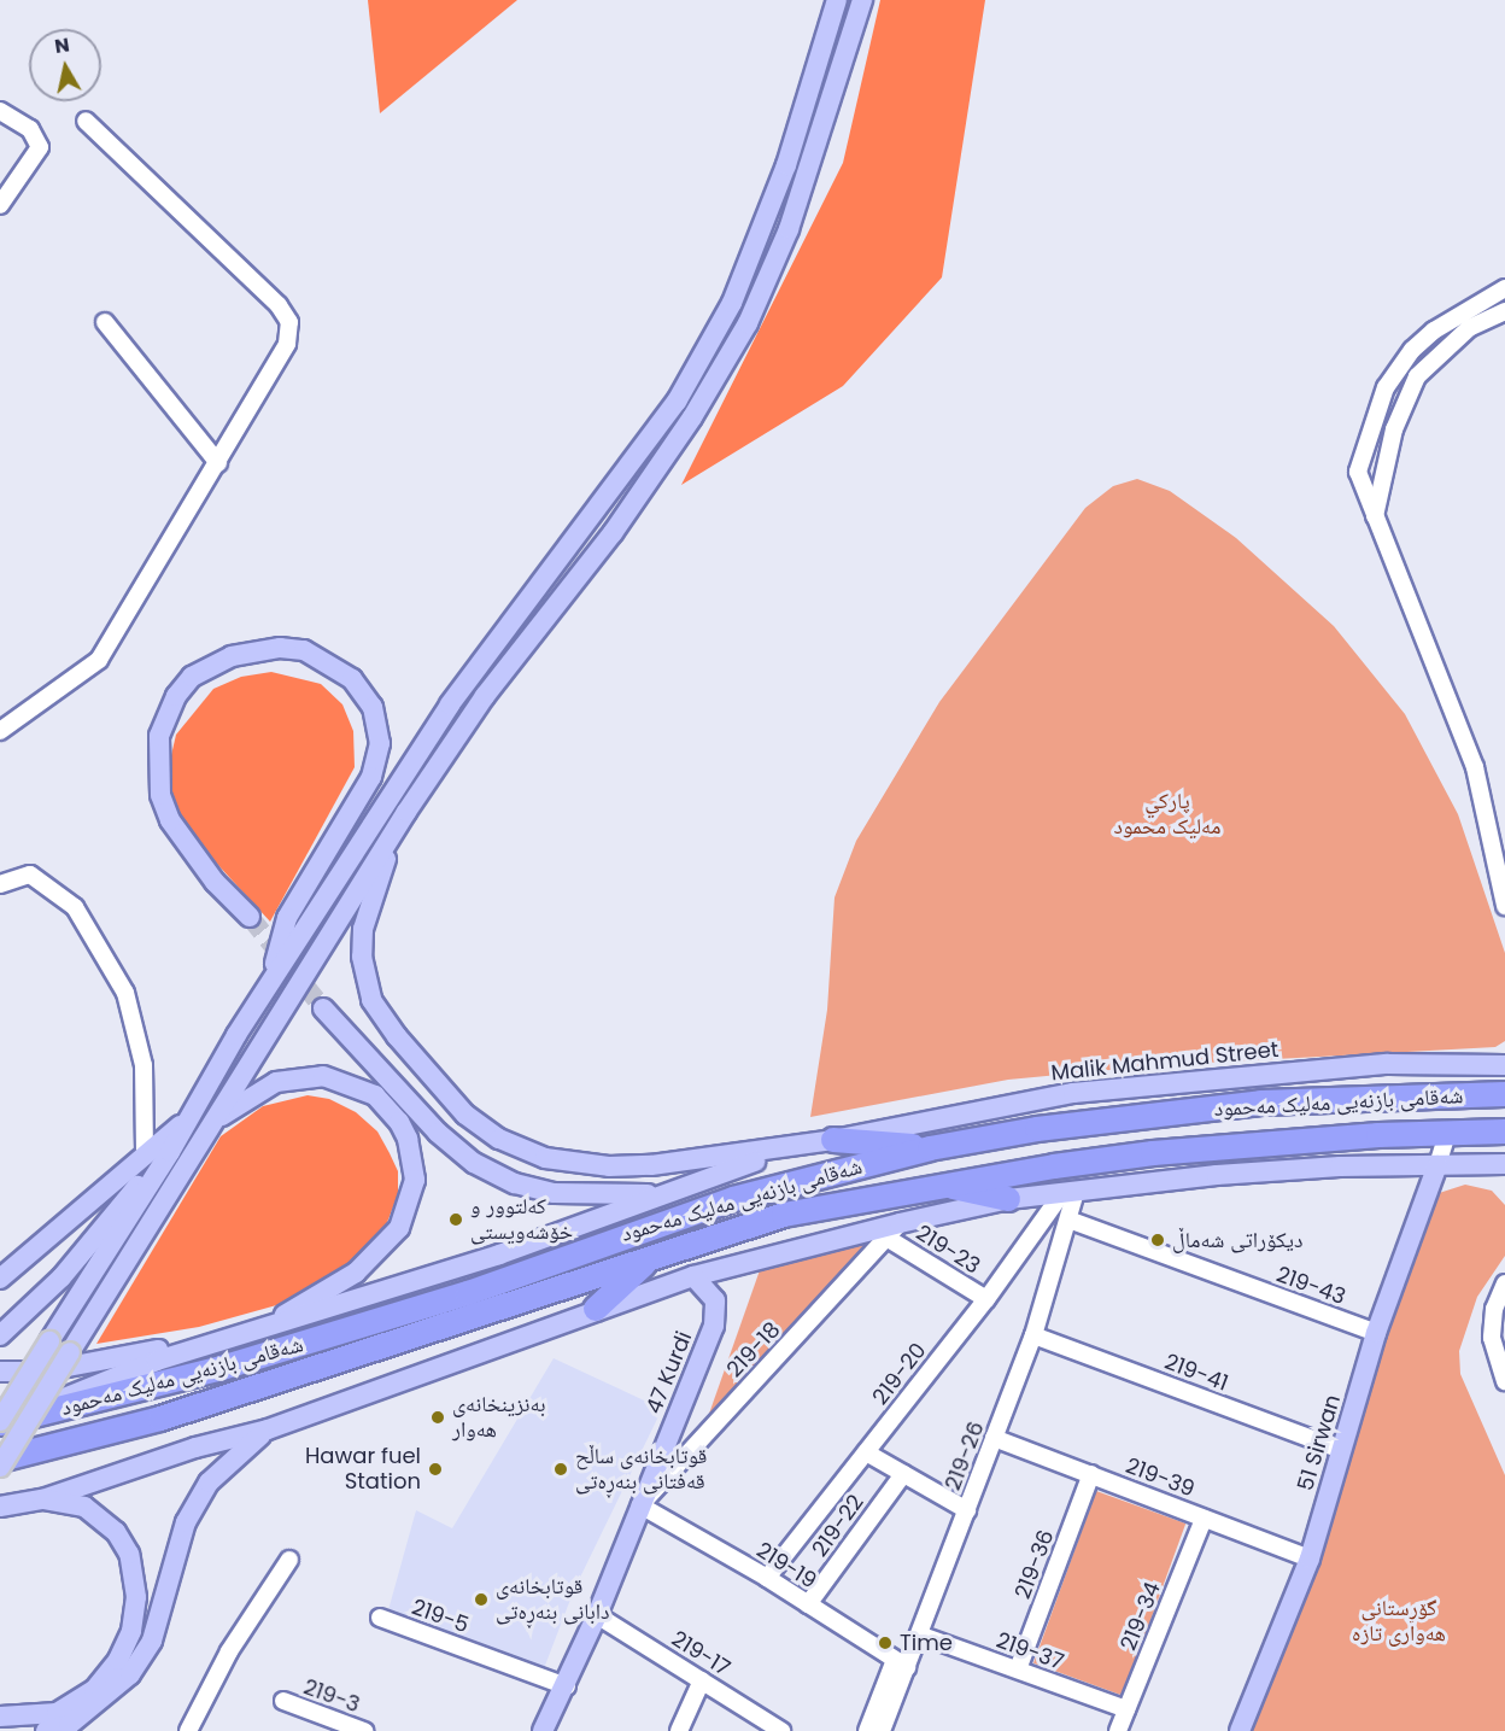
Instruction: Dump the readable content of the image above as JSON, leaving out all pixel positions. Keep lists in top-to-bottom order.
{
  "streets": {
    "highway": ["شەقامی بازنەیی مەلیک مەحمود"],
    "main road": ["Malik Mahmud Street", "47 Kurdi", "51 Sirwan"],
    "street": [
      "219-23",
      "219-43",
      "219-18",
      "219-41",
      "219-20",
      "219-26",
      "219-39",
      "219-22",
      "219-36",
      "219-19",
      "219-5",
      "219-34",
      "219-37",
      "219-17",
      "219-3"
    ]
  },
  "crossings": [
    ["219-23", "219-18"],
    ["219-23", "219-20"],
    ["219-43", "51 Sirwan"],
    ["219-43", "219-26"],
    ["219-18", "47 Kurdi"],
    ["219-18", "219-19"],
    ["47 Kurdi", "219-19"],
    ["47 Kurdi", "219-5"],
    ["47 Kurdi", "219-17"],
    ["219-41", "51 Sirwan"],
    ["219-41", "219-26"],
    ["219-20", "219-26"],
    ["219-20", "219-19"],
    ["51 Sirwan", "219-39"],
    ["219-26", "219-39"],
    ["219-26", "219-19"],
    ["219-26", "219-37"],
    ["219-39", "219-36"],
    ["219-39", "219-34"],
    ["219-22", "219-19"],
    ["219-36", "219-37"],
    ["219-34", "219-37"]
  ],
  "parks": ["پارکي مەليک محمود", "گۆڕستانی هەواری تازە"],
  "places": [
    "کەلتوور و خۆشەویستی",
    "دیکۆراتی شەماڵ",
    "بەنزینخانەی ھەوار",
    "Hawar fuel Station",
    "قوتابخانەی ساڵح قەفتانی بنەڕەتی",
    "قوتابخانەی دابانی بنەڕەتی",
    "Time"
  ],
  "north": "top"
}
